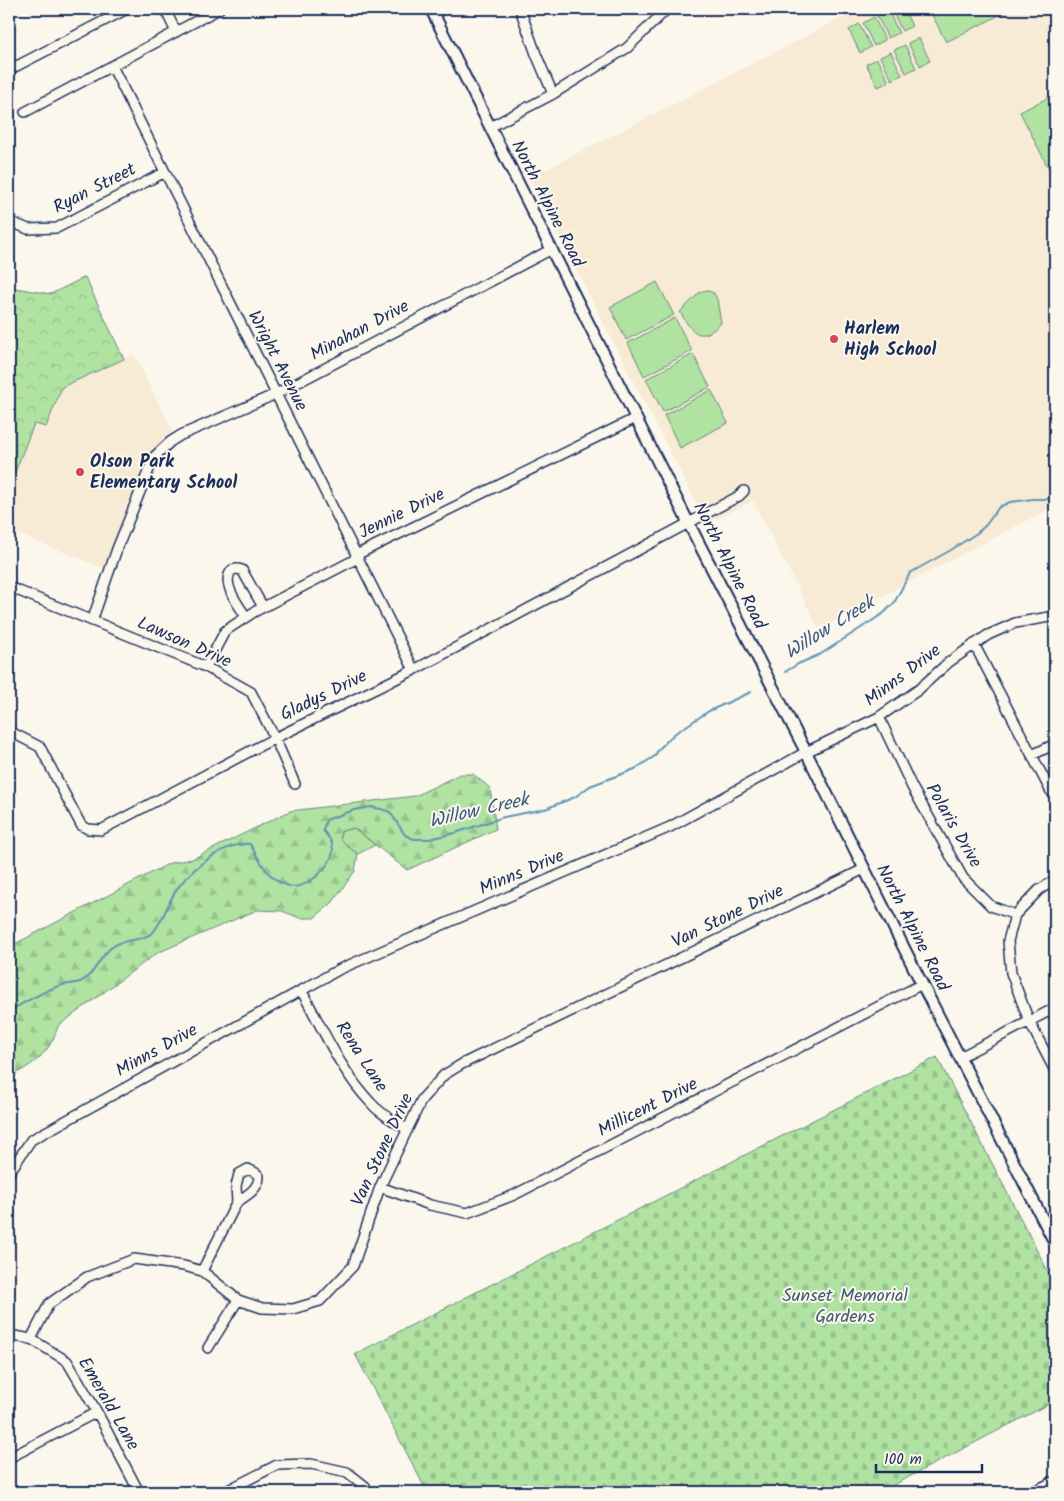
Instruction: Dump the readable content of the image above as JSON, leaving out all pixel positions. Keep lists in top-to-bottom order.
{
  "streets": {
    "main road": ["North Alpine Road"],
    "street": [
      "Ryan Street",
      "Minahan Drive",
      "Wright Avenue",
      "Jennie Drive",
      "Lawson Drive",
      "Minns Drive",
      "Gladys Drive",
      "Polaris Drive",
      "Van Stone Drive",
      "Rena Lane",
      "Millicent Drive",
      "Emerald Lane"
    ]
  },
  "crossings": [
    ["Ryan Street", "Wright Avenue"],
    ["North Alpine Road", "Minahan Drive"],
    ["North Alpine Road", "Jennie Drive"],
    ["North Alpine Road", "Minns Drive"],
    ["North Alpine Road", "Gladys Drive"],
    ["North Alpine Road", "Van Stone Drive"],
    ["North Alpine Road", "Millicent Drive"],
    ["Minahan Drive", "Wright Avenue"],
    ["Minahan Drive", "Lawson Drive"],
    ["Wright Avenue", "Jennie Drive"],
    ["Wright Avenue", "Gladys Drive"],
    ["Jennie Drive", "Lawson Drive"],
    ["Lawson Drive", "Gladys Drive"],
    ["Minns Drive", "Polaris Drive"],
    ["Minns Drive", "Rena Lane"],
    ["Van Stone Drive", "Rena Lane"],
    ["Van Stone Drive", "Millicent Drive"],
    ["Van Stone Drive", "Emerald Lane"]
  ],
  "water": ["Willow Creek"],
  "parks": ["Sunset Memorial Gardens"],
  "places": ["Harlem High School", "Olson Park Elementary School"],
  "scale_bar": "100 m"
}
